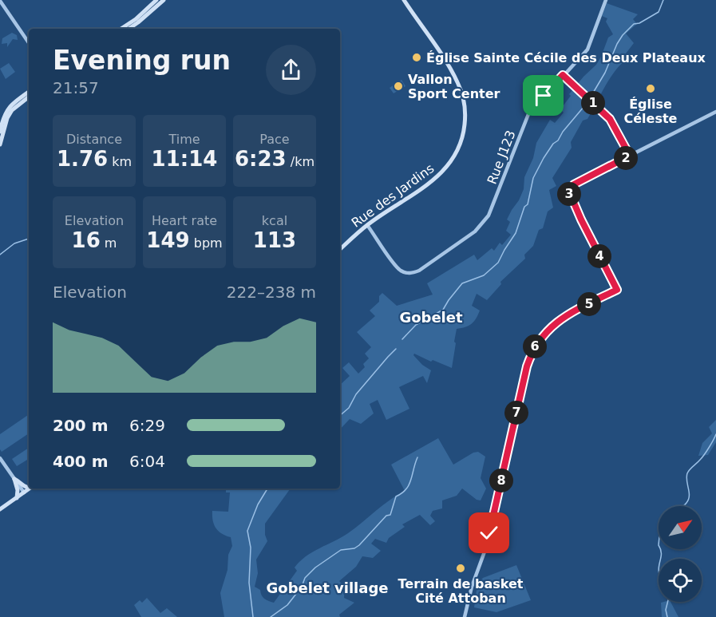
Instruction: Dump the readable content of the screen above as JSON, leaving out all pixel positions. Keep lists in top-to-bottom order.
{
  "streets": {
    "main road": ["Rue des Jardins"],
    "street": ["Rue J123"]
  },
  "crossings": [
    ["Rue J123", "Rue des Jardins"]
  ],
  "districts": ["Gobelet", "Gobelet village"],
  "places": [
    "Église Sainte Cécile des Deux Plateaux",
    "Vallon Sport Center",
    "Église Céleste",
    "Terrain de basket Cité Attoban"
  ],
  "north": "top right",
  "page": {
    "heading": ["Evening run", "21:57"],
    "pins": [
      "1",
      "2",
      "3",
      "4",
      "5",
      "6",
      "7",
      "8"
    ],
    "stats": [
      ["Distance", "1.76 km"],
      ["Time", "11:14"],
      ["Pace", "6:23 /km"],
      ["Elevation", "16 m"],
      ["Heart rate", "149 bpm"],
      ["kcal", "113"]
    ],
    "chart": ["Elevation", "222–238 m"],
    "list": [
      {
        "name": "200 m",
        "note": "6:29"
      },
      {
        "name": "400 m",
        "note": "6:04"
      }
    ]
  }
}
